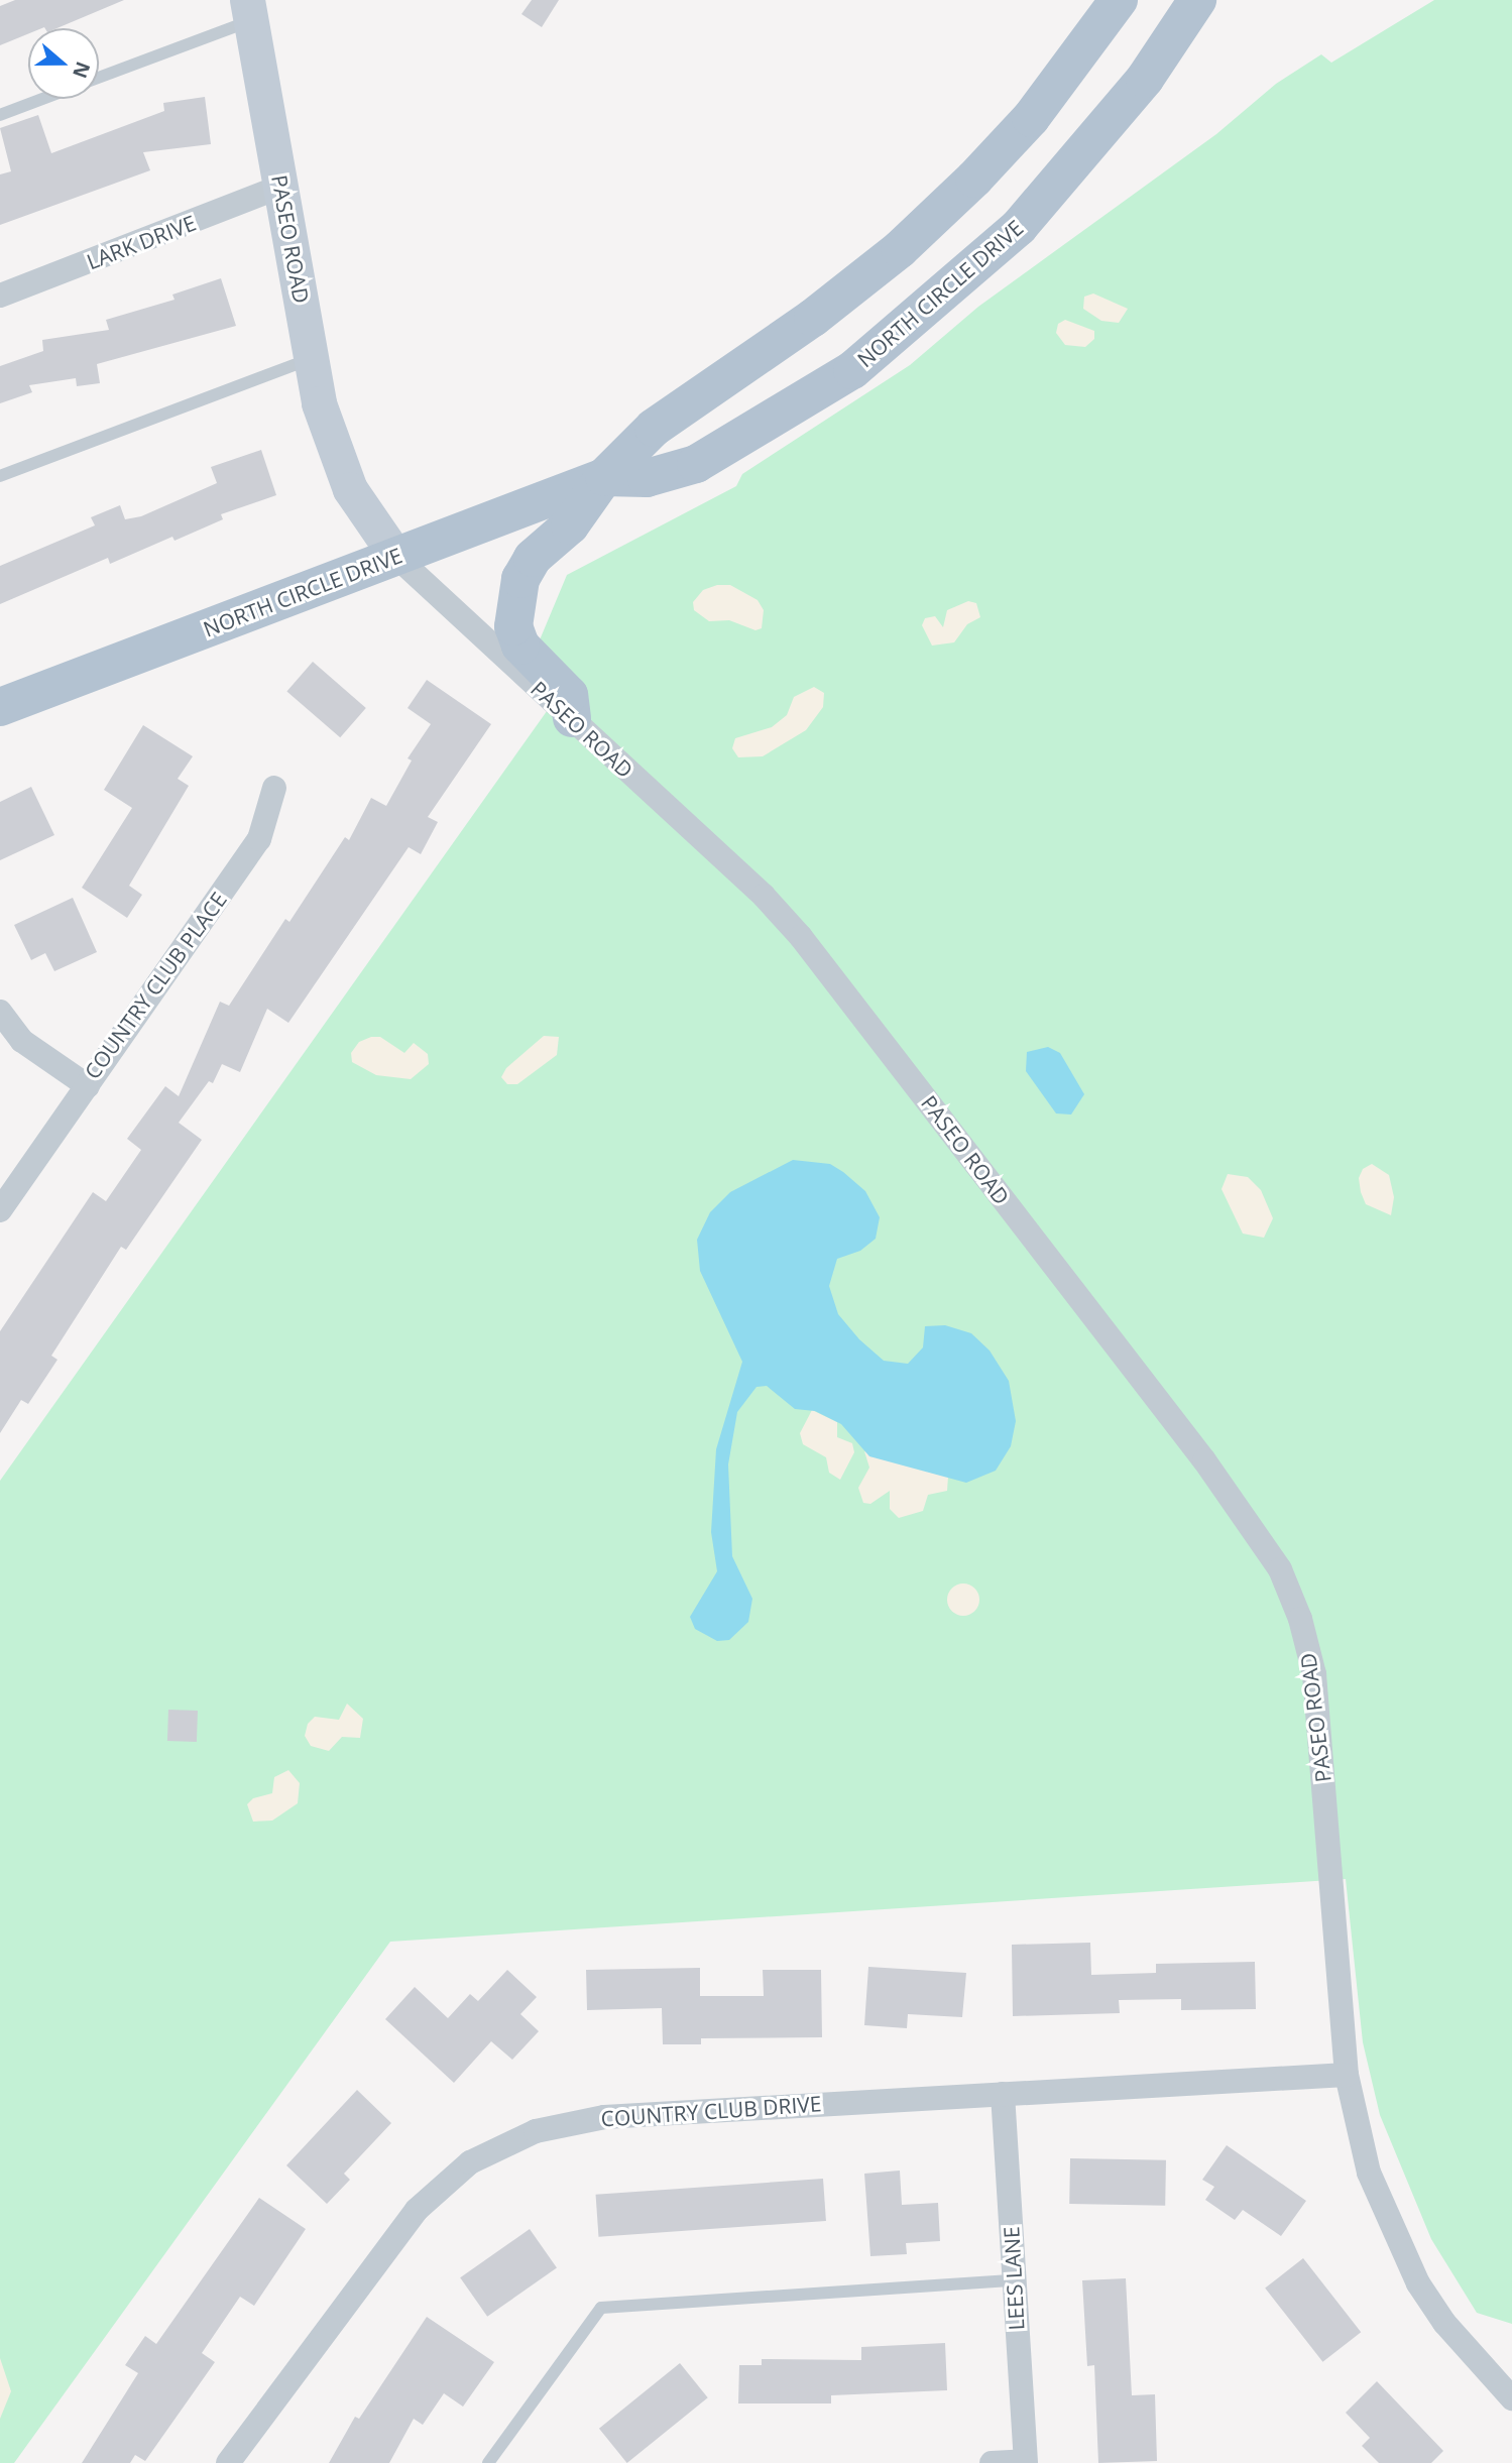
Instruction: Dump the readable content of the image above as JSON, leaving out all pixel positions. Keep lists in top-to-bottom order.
{
  "streets": {
    "main road": ["NORTH CIRCLE DRIVE"],
    "street": [
      "PASEO ROAD",
      "LARK DRIVE",
      "COUNTRY CLUB PLACE",
      "COUNTRY CLUB DRIVE",
      "LEES LANE"
    ]
  },
  "crossings": [
    ["PASEO ROAD", "LARK DRIVE"],
    ["PASEO ROAD", "NORTH CIRCLE DRIVE"],
    ["PASEO ROAD", "COUNTRY CLUB DRIVE"],
    ["COUNTRY CLUB DRIVE", "LEES LANE"]
  ],
  "north": "right"
}
